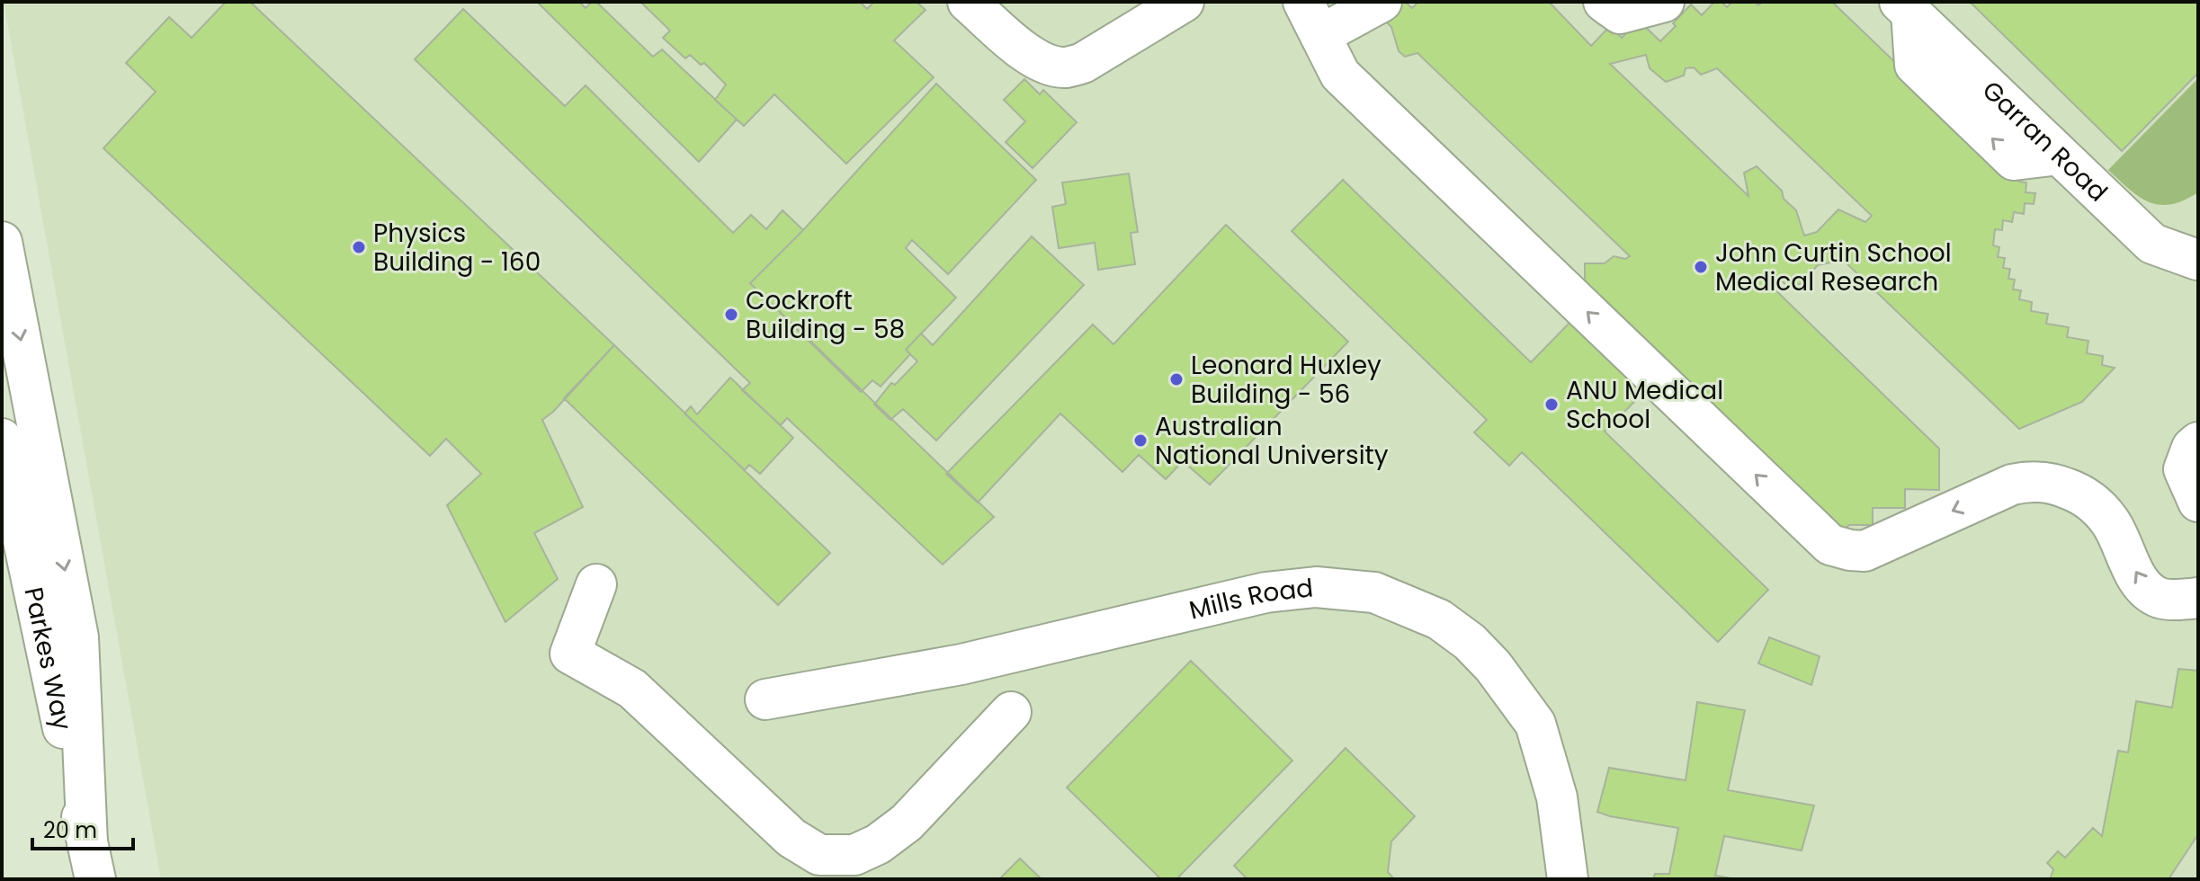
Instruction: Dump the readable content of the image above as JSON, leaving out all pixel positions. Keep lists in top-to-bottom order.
{
  "streets": {
    "main road": ["Garran Road", "Mills Road", "Parkes Way"]
  },
  "places": [
    "Physics Building - 160",
    "John Curtin School Medical Research",
    "Cockroft Building - 58",
    "Leonard Huxley Building - 56",
    "ANU Medical School",
    "Australian National University"
  ],
  "scale_bar": "20 m"
}
